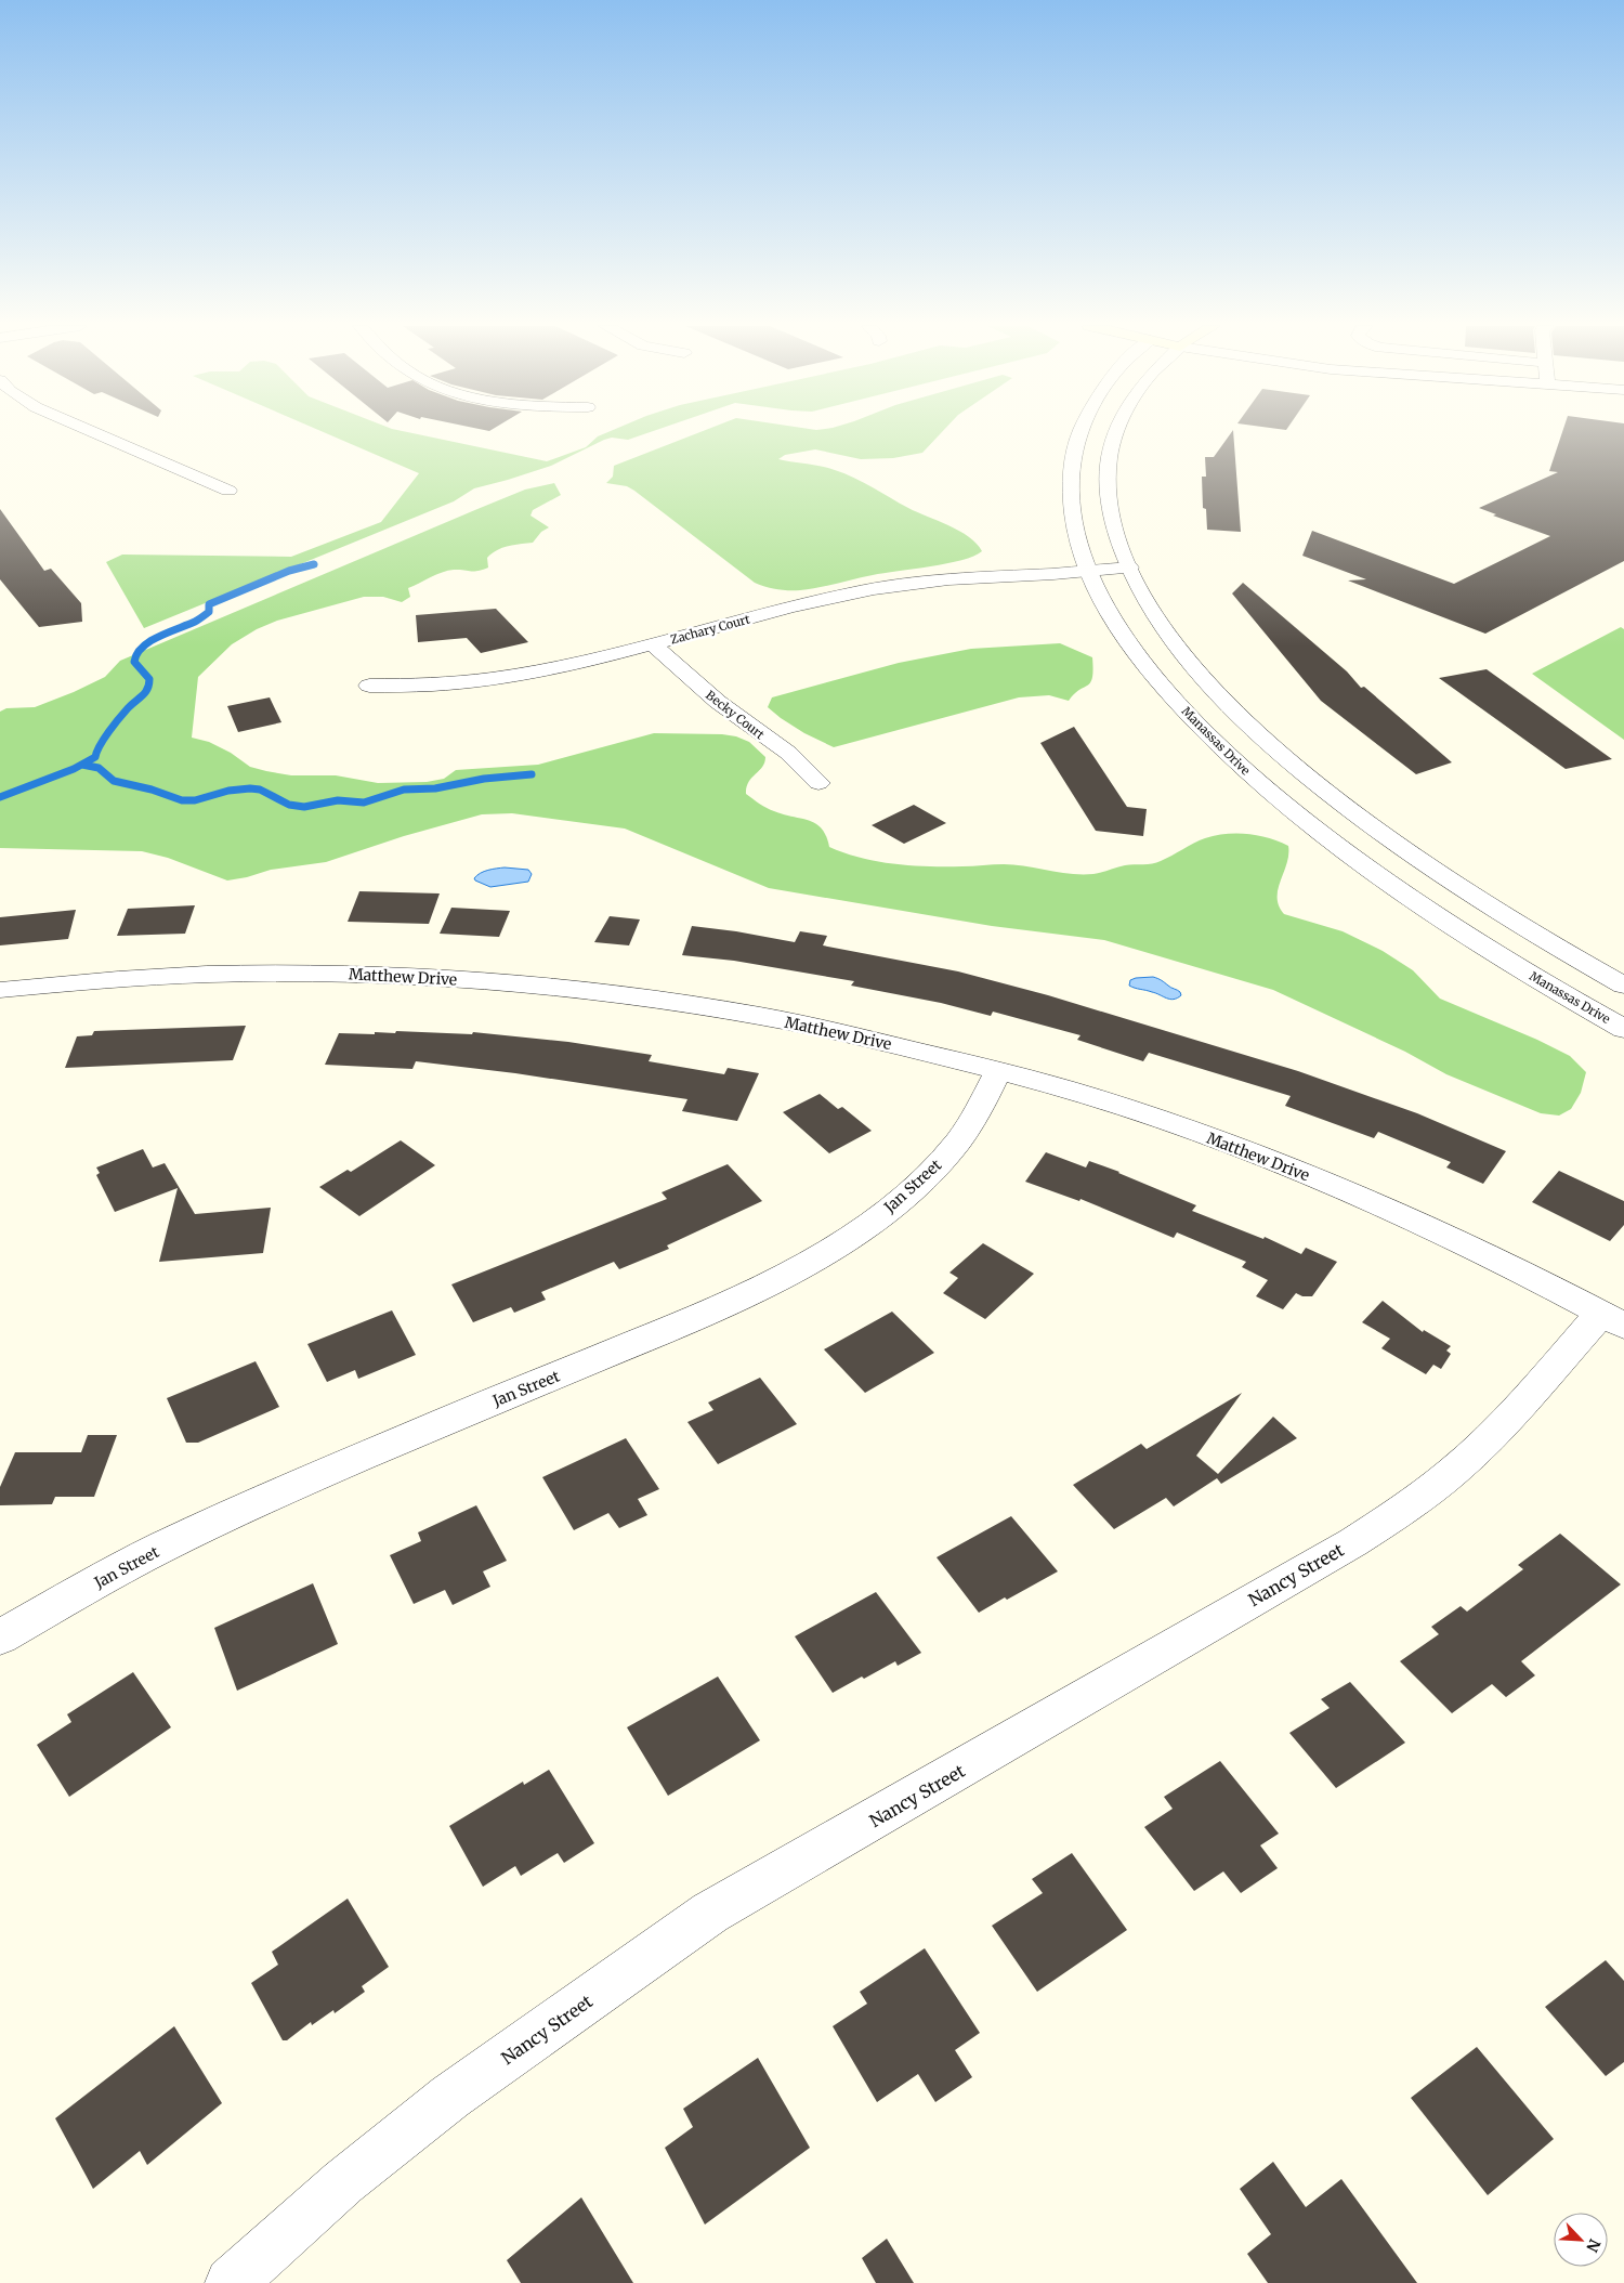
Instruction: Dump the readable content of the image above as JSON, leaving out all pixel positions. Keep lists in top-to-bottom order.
{
  "streets": {
    "street": [
      "Zachary Court",
      "Becky Court",
      "Manassas Drive",
      "Matthew Drive",
      "Jan Street",
      "Nancy Street"
    ]
  },
  "crossings": [
    ["Zachary Court", "Becky Court"],
    ["Zachary Court", "Manassas Drive"],
    ["Matthew Drive", "Jan Street"],
    ["Matthew Drive", "Nancy Street"]
  ],
  "north": "bottom right"
}
